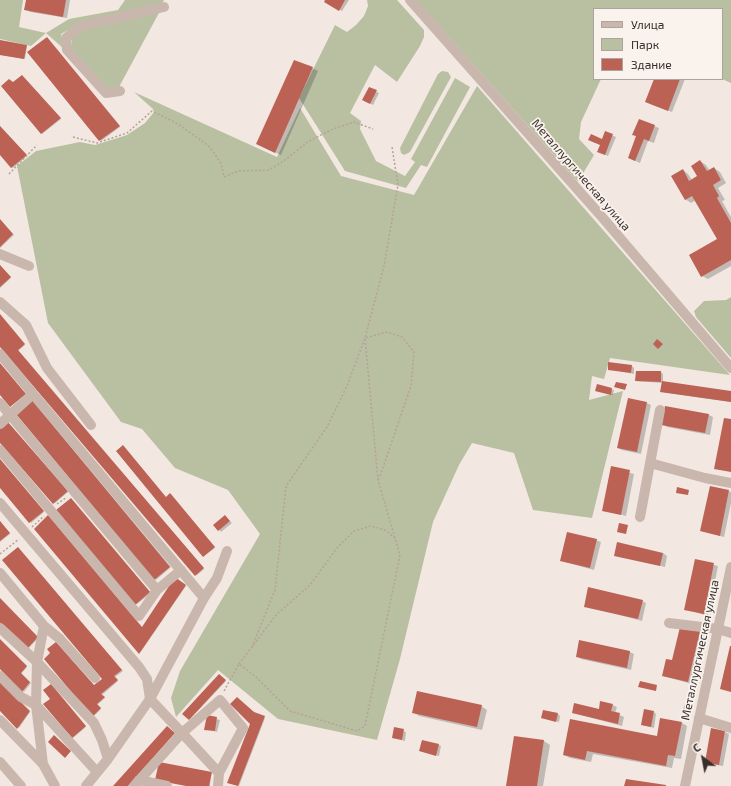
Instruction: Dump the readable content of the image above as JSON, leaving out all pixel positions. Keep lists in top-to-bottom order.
{
  "streets": {
    "street": ["Металлургическая улица"]
  },
  "legend": ["Улица", "Парк", "Здание"],
  "north": "top left"
}
